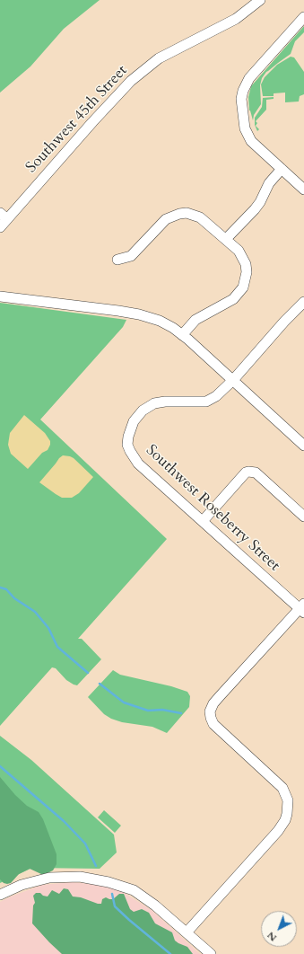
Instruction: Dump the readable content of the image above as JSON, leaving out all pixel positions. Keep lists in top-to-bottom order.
{
  "streets": {
    "street": ["Southwest 45th Street", "Southwest Roseberry Street"]
  },
  "north": "bottom left"
}
